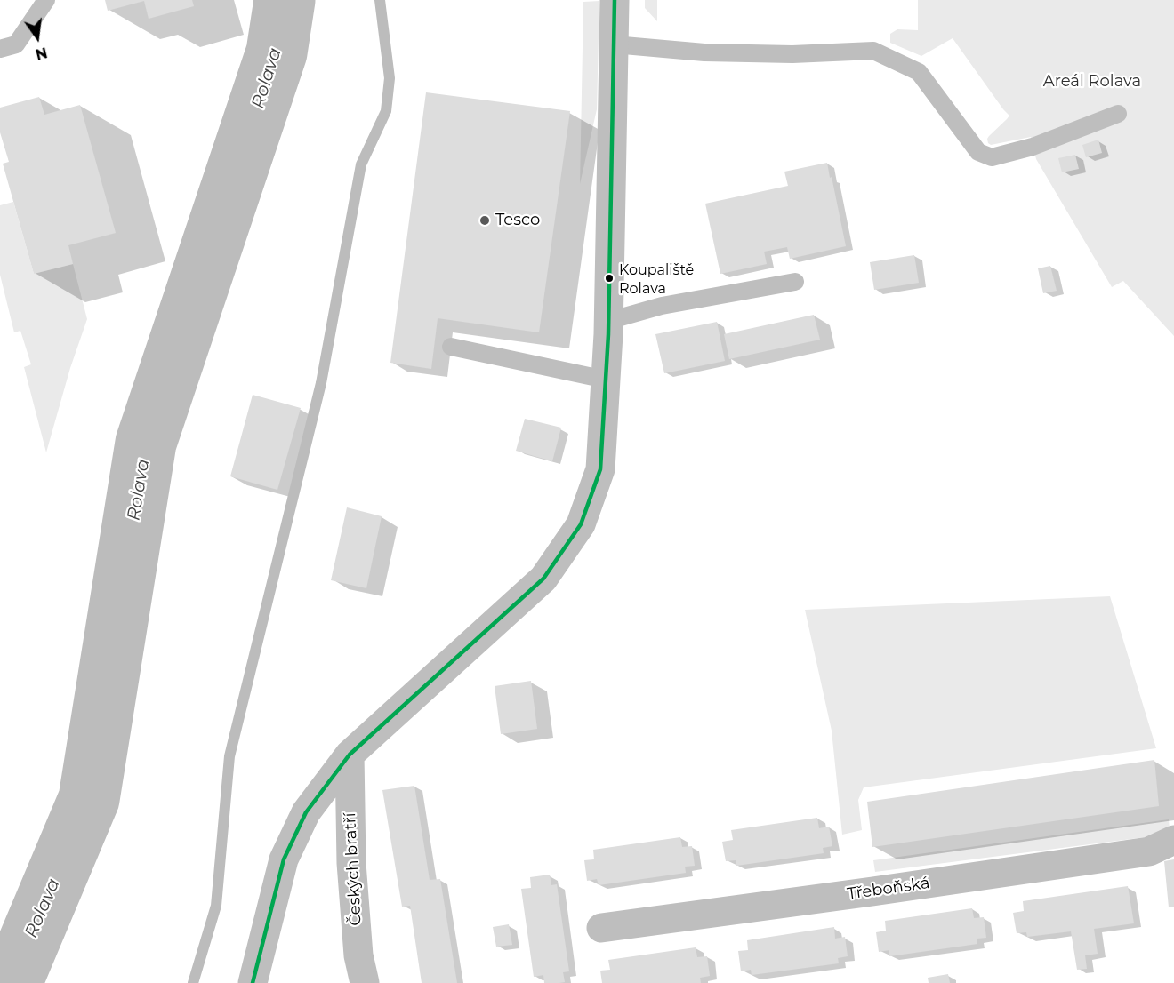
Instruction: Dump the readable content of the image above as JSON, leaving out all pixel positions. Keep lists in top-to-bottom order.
{
  "streets": {
    "street": ["Českých bratří", "Třeboňská"]
  },
  "water": ["Rolava"],
  "parks": ["Areál Rolava"],
  "places": ["Tesco", "Koupaliště Rolava"],
  "north": "bottom"
}
